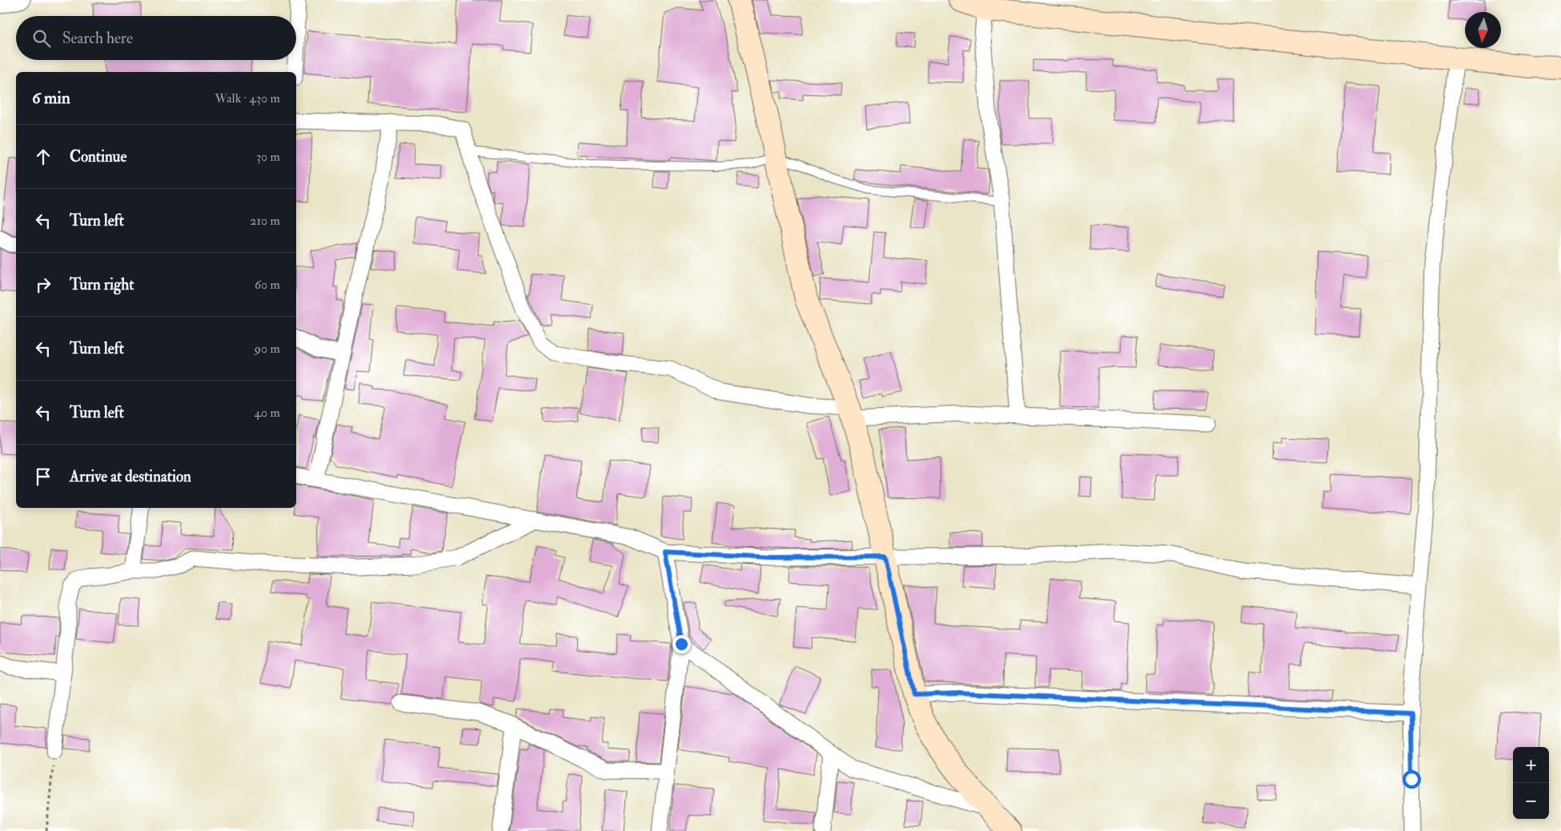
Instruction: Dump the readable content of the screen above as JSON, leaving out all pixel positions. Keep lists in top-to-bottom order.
{
  "north": "bottom",
  "page": {
    "search": "Search here",
    "heading": ["6 min", "Walk · 430 m"],
    "list": [
      ["Continue", "30 m"],
      ["Turn left", "210 m"],
      ["Turn right", "60 m"],
      ["Turn left", "90 m"],
      ["Turn left", "40 m"],
      "Arrive at destination"
    ],
    "map_buttons": ["+", "−"]
  }
}
